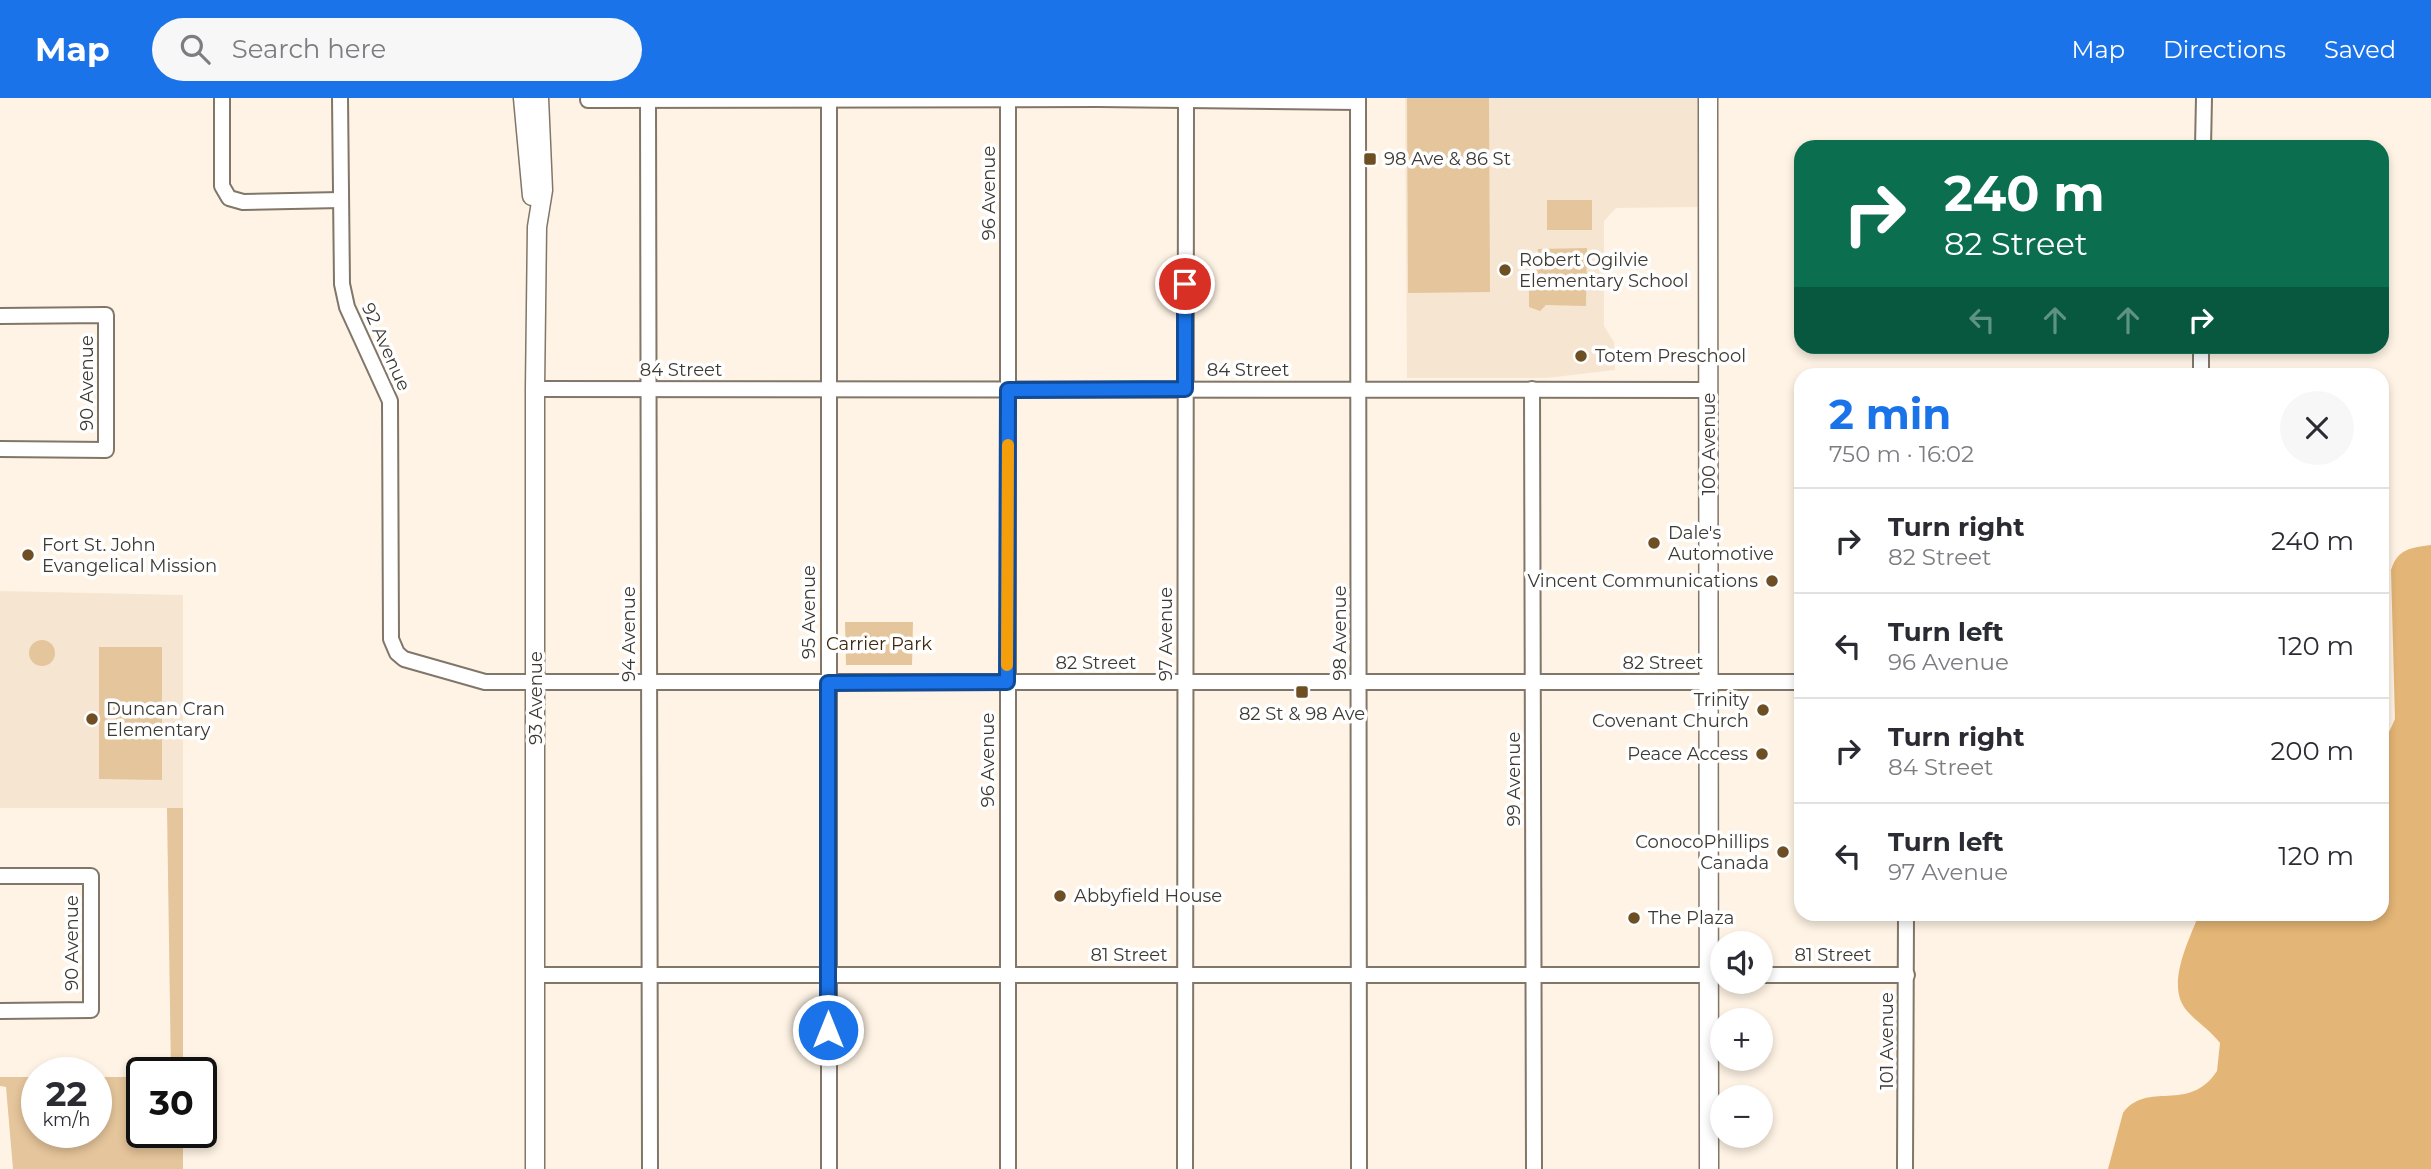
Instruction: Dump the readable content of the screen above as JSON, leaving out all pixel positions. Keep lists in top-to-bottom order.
{
  "streets": {
    "main road": ["100 Avenue", "93 Avenue"],
    "street": [
      "96 Avenue",
      "92 Avenue",
      "84 Street",
      "90 Avenue",
      "95 Avenue",
      "98 Avenue",
      "94 Avenue",
      "97 Avenue",
      "82 Street",
      "99 Avenue",
      "81 Street",
      "101 Avenue"
    ]
  },
  "crossings": [
    ["96 Avenue", "84 Street"],
    ["96 Avenue", "82 Street"],
    ["96 Avenue", "81 Street"],
    ["92 Avenue", "82 Street"],
    ["84 Street", "100 Avenue"],
    ["84 Street", "95 Avenue"],
    ["84 Street", "98 Avenue"],
    ["84 Street", "94 Avenue"],
    ["84 Street", "97 Avenue"],
    ["84 Street", "93 Avenue"],
    ["84 Street", "99 Avenue"],
    ["100 Avenue", "82 Street"],
    ["95 Avenue", "82 Street"],
    ["95 Avenue", "81 Street"],
    ["98 Avenue", "82 Street"],
    ["98 Avenue", "81 Street"],
    ["94 Avenue", "82 Street"],
    ["94 Avenue", "81 Street"],
    ["97 Avenue", "82 Street"],
    ["97 Avenue", "81 Street"],
    ["82 Street", "93 Avenue"],
    ["82 Street", "99 Avenue"],
    ["93 Avenue", "81 Street"],
    ["99 Avenue", "81 Street"],
    ["81 Street", "101 Avenue"]
  ],
  "parks": ["Carrier Park"],
  "places": {
    "transit": ["98 Ave & 86 St", "82 St & 98 Ave"],
    "other": [
      "Robert Ogilvie Elementary School",
      "Totem Preschool",
      "Dale's Automotive",
      "Fort St. John Evangelical Mission",
      "Vincent Communications",
      "Trinity Covenant Church",
      "Duncan Cran Elementary",
      "Peace Access",
      "ConocoPhillips Canada",
      "Abbyfield House",
      "The Plaza"
    ]
  },
  "page": {
    "header": "Map",
    "search": "Search here",
    "nav": ["Map", "Directions", "Saved"],
    "turn": ["240 m", "82 Street"],
    "heading": ["2 min", "750 m · 16:02"],
    "list": [
      {
        "name": "Turn right",
        "note": "82 Street",
        "value": "240 m"
      },
      {
        "name": "Turn left",
        "note": "96 Avenue",
        "value": "120 m"
      },
      {
        "name": "Turn right",
        "note": "84 Street",
        "value": "200 m"
      },
      {
        "name": "Turn left",
        "note": "97 Avenue",
        "value": "120 m"
      }
    ],
    "map_buttons": ["+", "−"],
    "speed": "22 km/h",
    "limit": "30"
  }
}
